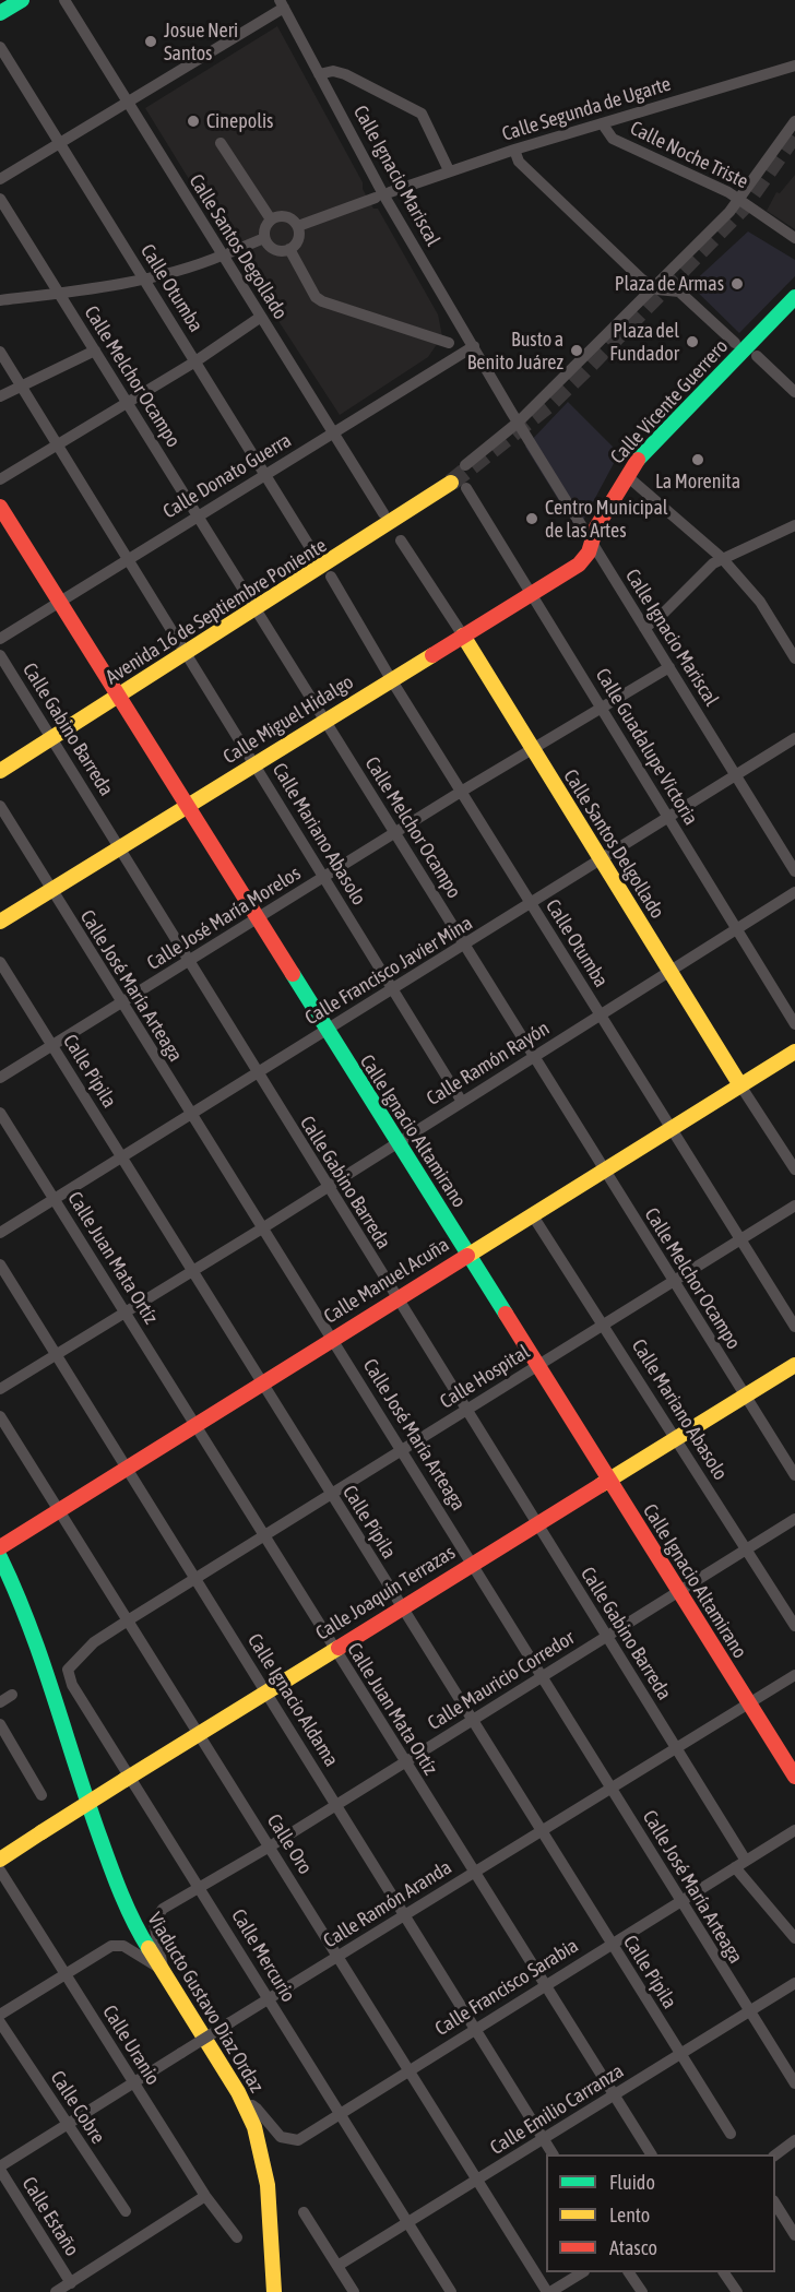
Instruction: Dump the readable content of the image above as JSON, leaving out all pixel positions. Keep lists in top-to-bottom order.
{
  "streets": {
    "street": [
      "Calle Segunda de Ugarte",
      "Calle Noche Triste",
      "Calle Ignacio Mariscal",
      "Calle Santos Degollado",
      "Calle Otumba",
      "Calle Melchor Ocampo",
      "Calle Vicente Guerrero",
      "Calle Donato Guerra",
      "Avenida 16 de Septiembre Poniente",
      "Calle Miguel Hidalgo",
      "Calle Gabino Barreda",
      "Calle Guadalupe Victoria",
      "Calle Mariano Abasolo",
      "Calle Santos Delgollado",
      "Calle José María Morelos",
      "Calle Francisco Javier Mina",
      "Calle José María Arteaga",
      "Calle Ramón Rayón",
      "Calle Pípila",
      "Calle Ignacio Altamirano",
      "Calle Juan Mata Ortíz",
      "Calle Manuel Acuña",
      "Calle Hospital",
      "Calle Joaquín Terrazas",
      "Calle Mauricio Corredor",
      "Calle Ignacio Aldama",
      "Calle Oro",
      "Calle Ramón Aranda",
      "Calle Mercurio",
      "Calle Francisco Sarabia",
      "Viaducto Gustavo Díaz Ordaz",
      "Calle Uranio",
      "Calle Cobre",
      "Calle Emilio Carranza",
      "Calle Estaño"
    ]
  },
  "crossings": [
    ["Calle Segunda de Ugarte", "Calle Noche Triste"],
    ["Calle Ignacio Mariscal", "Calle Vicente Guerrero"],
    ["Calle Ignacio Mariscal", "Calle Donato Guerra"],
    ["Calle Ignacio Mariscal", "Calle Miguel Hidalgo"],
    ["Calle Ignacio Mariscal", "Calle José María Morelos"],
    ["Calle Ignacio Mariscal", "Calle Francisco Javier Mina"],
    ["Calle Santos Degollado", "Calle Donato Guerra"],
    ["Calle Otumba", "Calle Donato Guerra"],
    ["Calle Otumba", "Calle Miguel Hidalgo"],
    ["Calle Otumba", "Calle José María Morelos"],
    ["Calle Otumba", "Calle Francisco Javier Mina"],
    ["Calle Otumba", "Calle Ramón Rayón"],
    ["Calle Otumba", "Calle Manuel Acuña"],
    ["Calle Otumba", "Calle Hospital"],
    ["Calle Melchor Ocampo", "Calle Donato Guerra"],
    ["Calle Melchor Ocampo", "Avenida 16 de Septiembre Poniente"],
    ["Calle Melchor Ocampo", "Calle Miguel Hidalgo"],
    ["Calle Melchor Ocampo", "Calle José María Morelos"],
    ["Calle Melchor Ocampo", "Calle Francisco Javier Mina"],
    ["Calle Melchor Ocampo", "Calle Ramón Rayón"],
    ["Calle Melchor Ocampo", "Calle Manuel Acuña"],
    ["Calle Melchor Ocampo", "Calle Hospital"],
    ["Calle Melchor Ocampo", "Calle Joaquín Terrazas"],
    ["Calle Vicente Guerrero", "Calle Miguel Hidalgo"],
    ["Calle Donato Guerra", "Calle Mariano Abasolo"],
    ["Calle Donato Guerra", "Calle Ignacio Altamirano"],
    ["Avenida 16 de Septiembre Poniente", "Calle Gabino Barreda"],
    ["Avenida 16 de Septiembre Poniente", "Calle Mariano Abasolo"],
    ["Avenida 16 de Septiembre Poniente", "Calle Ignacio Altamirano"],
    ["Calle Miguel Hidalgo", "Calle Gabino Barreda"],
    ["Calle Miguel Hidalgo", "Calle Guadalupe Victoria"],
    ["Calle Miguel Hidalgo", "Calle Mariano Abasolo"],
    ["Calle Miguel Hidalgo", "Calle Santos Delgollado"],
    ["Calle Miguel Hidalgo", "Calle José María Arteaga"],
    ["Calle Miguel Hidalgo", "Calle Ignacio Altamirano"],
    ["Calle Gabino Barreda", "Calle José María Morelos"],
    ["Calle Gabino Barreda", "Calle Francisco Javier Mina"],
    ["Calle Gabino Barreda", "Calle Ramón Rayón"],
    ["Calle Gabino Barreda", "Calle Manuel Acuña"],
    ["Calle Gabino Barreda", "Calle Hospital"],
    ["Calle Gabino Barreda", "Calle Joaquín Terrazas"],
    ["Calle Gabino Barreda", "Calle Mauricio Corredor"],
    ["Calle Gabino Barreda", "Calle Ramón Aranda"],
    ["Calle Gabino Barreda", "Calle Francisco Sarabia"],
    ["Calle Guadalupe Victoria", "Calle José María Morelos"],
    ["Calle Guadalupe Victoria", "Calle Francisco Javier Mina"],
    ["Calle Guadalupe Victoria", "Calle Ramón Rayón"],
    ["Calle Mariano Abasolo", "Calle José María Morelos"],
    ["Calle Mariano Abasolo", "Calle Francisco Javier Mina"],
    ["Calle Mariano Abasolo", "Calle Ramón Rayón"],
    ["Calle Mariano Abasolo", "Calle Manuel Acuña"],
    ["Calle Mariano Abasolo", "Calle Hospital"],
    ["Calle Mariano Abasolo", "Calle Joaquín Terrazas"],
    ["Calle Mariano Abasolo", "Calle Mauricio Corredor"],
    ["Calle Santos Delgollado", "Calle José María Morelos"],
    ["Calle Santos Delgollado", "Calle Francisco Javier Mina"],
    ["Calle Santos Delgollado", "Calle Ramón Rayón"],
    ["Calle Santos Delgollado", "Calle Manuel Acuña"],
    ["Calle José María Morelos", "Calle José María Arteaga"],
    ["Calle José María Morelos", "Calle Pípila"],
    ["Calle José María Morelos", "Calle Ignacio Altamirano"],
    ["Calle Francisco Javier Mina", "Calle José María Arteaga"],
    ["Calle Francisco Javier Mina", "Calle Pípila"],
    ["Calle Francisco Javier Mina", "Calle Ignacio Altamirano"],
    ["Calle Francisco Javier Mina", "Calle Juan Mata Ortíz"],
    ["Calle José María Arteaga", "Calle Ramón Rayón"],
    ["Calle José María Arteaga", "Calle Manuel Acuña"],
    ["Calle José María Arteaga", "Calle Hospital"],
    ["Calle José María Arteaga", "Calle Joaquín Terrazas"],
    ["Calle José María Arteaga", "Calle Mauricio Corredor"],
    ["Calle José María Arteaga", "Calle Ramón Aranda"],
    ["Calle José María Arteaga", "Calle Francisco Sarabia"],
    ["Calle José María Arteaga", "Calle Emilio Carranza"],
    ["Calle Ramón Rayón", "Calle Pípila"],
    ["Calle Ramón Rayón", "Calle Ignacio Altamirano"],
    ["Calle Ramón Rayón", "Calle Juan Mata Ortíz"],
    ["Calle Ramón Rayón", "Calle Ignacio Aldama"],
    ["Calle Pípila", "Calle Manuel Acuña"],
    ["Calle Pípila", "Calle Hospital"],
    ["Calle Pípila", "Calle Joaquín Terrazas"],
    ["Calle Pípila", "Calle Mauricio Corredor"],
    ["Calle Pípila", "Calle Ramón Aranda"],
    ["Calle Pípila", "Calle Francisco Sarabia"],
    ["Calle Pípila", "Calle Emilio Carranza"],
    ["Calle Ignacio Altamirano", "Calle Manuel Acuña"],
    ["Calle Ignacio Altamirano", "Calle Hospital"],
    ["Calle Ignacio Altamirano", "Calle Joaquín Terrazas"],
    ["Calle Ignacio Altamirano", "Calle Mauricio Corredor"],
    ["Calle Ignacio Altamirano", "Calle Ramón Aranda"],
    ["Calle Juan Mata Ortíz", "Calle Manuel Acuña"],
    ["Calle Juan Mata Ortíz", "Calle Hospital"],
    ["Calle Juan Mata Ortíz", "Calle Joaquín Terrazas"],
    ["Calle Juan Mata Ortíz", "Calle Mauricio Corredor"],
    ["Calle Juan Mata Ortíz", "Calle Ramón Aranda"],
    ["Calle Juan Mata Ortíz", "Calle Francisco Sarabia"],
    ["Calle Juan Mata Ortíz", "Calle Emilio Carranza"],
    ["Calle Manuel Acuña", "Calle Ignacio Aldama"],
    ["Calle Manuel Acuña", "Calle Oro"],
    ["Calle Hospital", "Calle Ignacio Aldama"],
    ["Calle Hospital", "Calle Oro"],
    ["Calle Hospital", "Calle Mercurio"],
    ["Calle Joaquín Terrazas", "Calle Ignacio Aldama"],
    ["Calle Joaquín Terrazas", "Calle Oro"],
    ["Calle Joaquín Terrazas", "Calle Mercurio"],
    ["Calle Mauricio Corredor", "Calle Ignacio Aldama"],
    ["Calle Mauricio Corredor", "Calle Oro"],
    ["Calle Mauricio Corredor", "Calle Mercurio"],
    ["Calle Mauricio Corredor", "Viaducto Gustavo Díaz Ordaz"],
    ["Calle Ignacio Aldama", "Calle Ramón Aranda"],
    ["Calle Ignacio Aldama", "Calle Francisco Sarabia"],
    ["Calle Ignacio Aldama", "Calle Emilio Carranza"],
    ["Calle Oro", "Calle Ramón Aranda"],
    ["Calle Oro", "Calle Francisco Sarabia"],
    ["Calle Oro", "Calle Emilio Carranza"],
    ["Calle Ramón Aranda", "Calle Mercurio"],
    ["Calle Ramón Aranda", "Calle Uranio"],
    ["Calle Ramón Aranda", "Calle Cobre"],
    ["Calle Ramón Aranda", "Calle Estaño"],
    ["Calle Mercurio", "Calle Francisco Sarabia"],
    ["Calle Mercurio", "Calle Emilio Carranza"],
    ["Calle Francisco Sarabia", "Viaducto Gustavo Díaz Ordaz"]
  ],
  "places": [
    "Josue Neri Santos",
    "Cinepolis",
    "Plaza de Armas",
    "Plaza del Fundador",
    "Busto a Benito Juárez",
    "La Morenita",
    "Centro Municipal de las Artes"
  ],
  "legend": ["Fluido", "Lento", "Atasco"]
}
